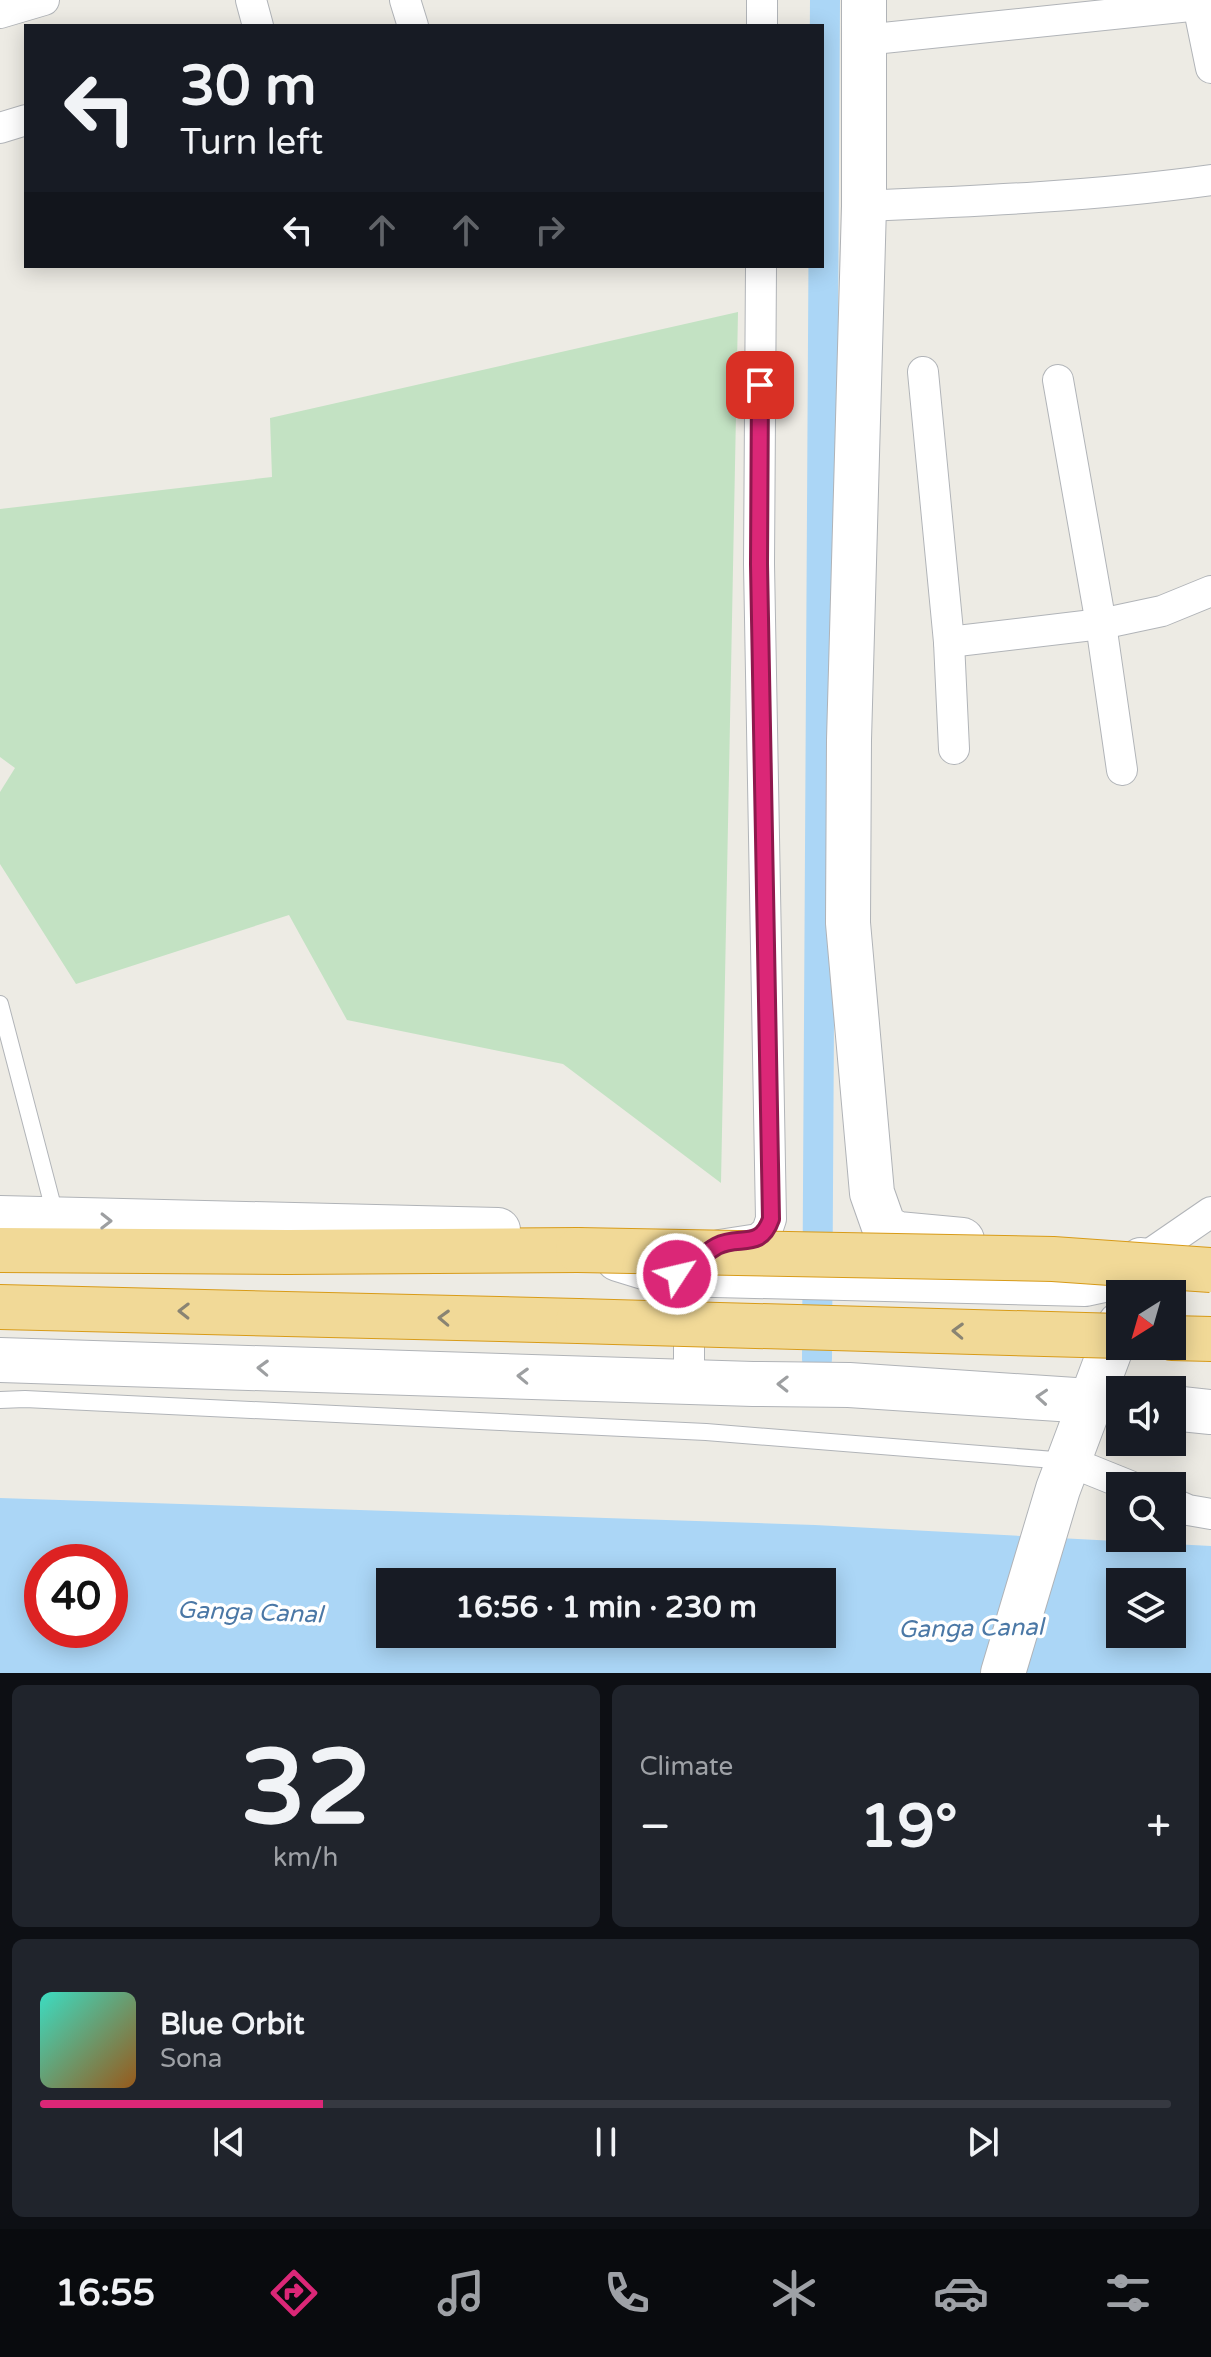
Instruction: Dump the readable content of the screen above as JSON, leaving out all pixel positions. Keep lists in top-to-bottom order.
{
  "water": ["Ganga Canal"],
  "north": "bottom left",
  "page": {
    "turn": ["30 m", "Turn left"],
    "limit": "40",
    "trip": "16:56 · 1 min · 230 m",
    "tile": [
      ["32", "km/h"],
      "Climate"
    ],
    "heat": ["−", "19°", "+"],
    "song": ["Blue Orbit", "Sona"],
    "tabs": "16:55"
  }
}
